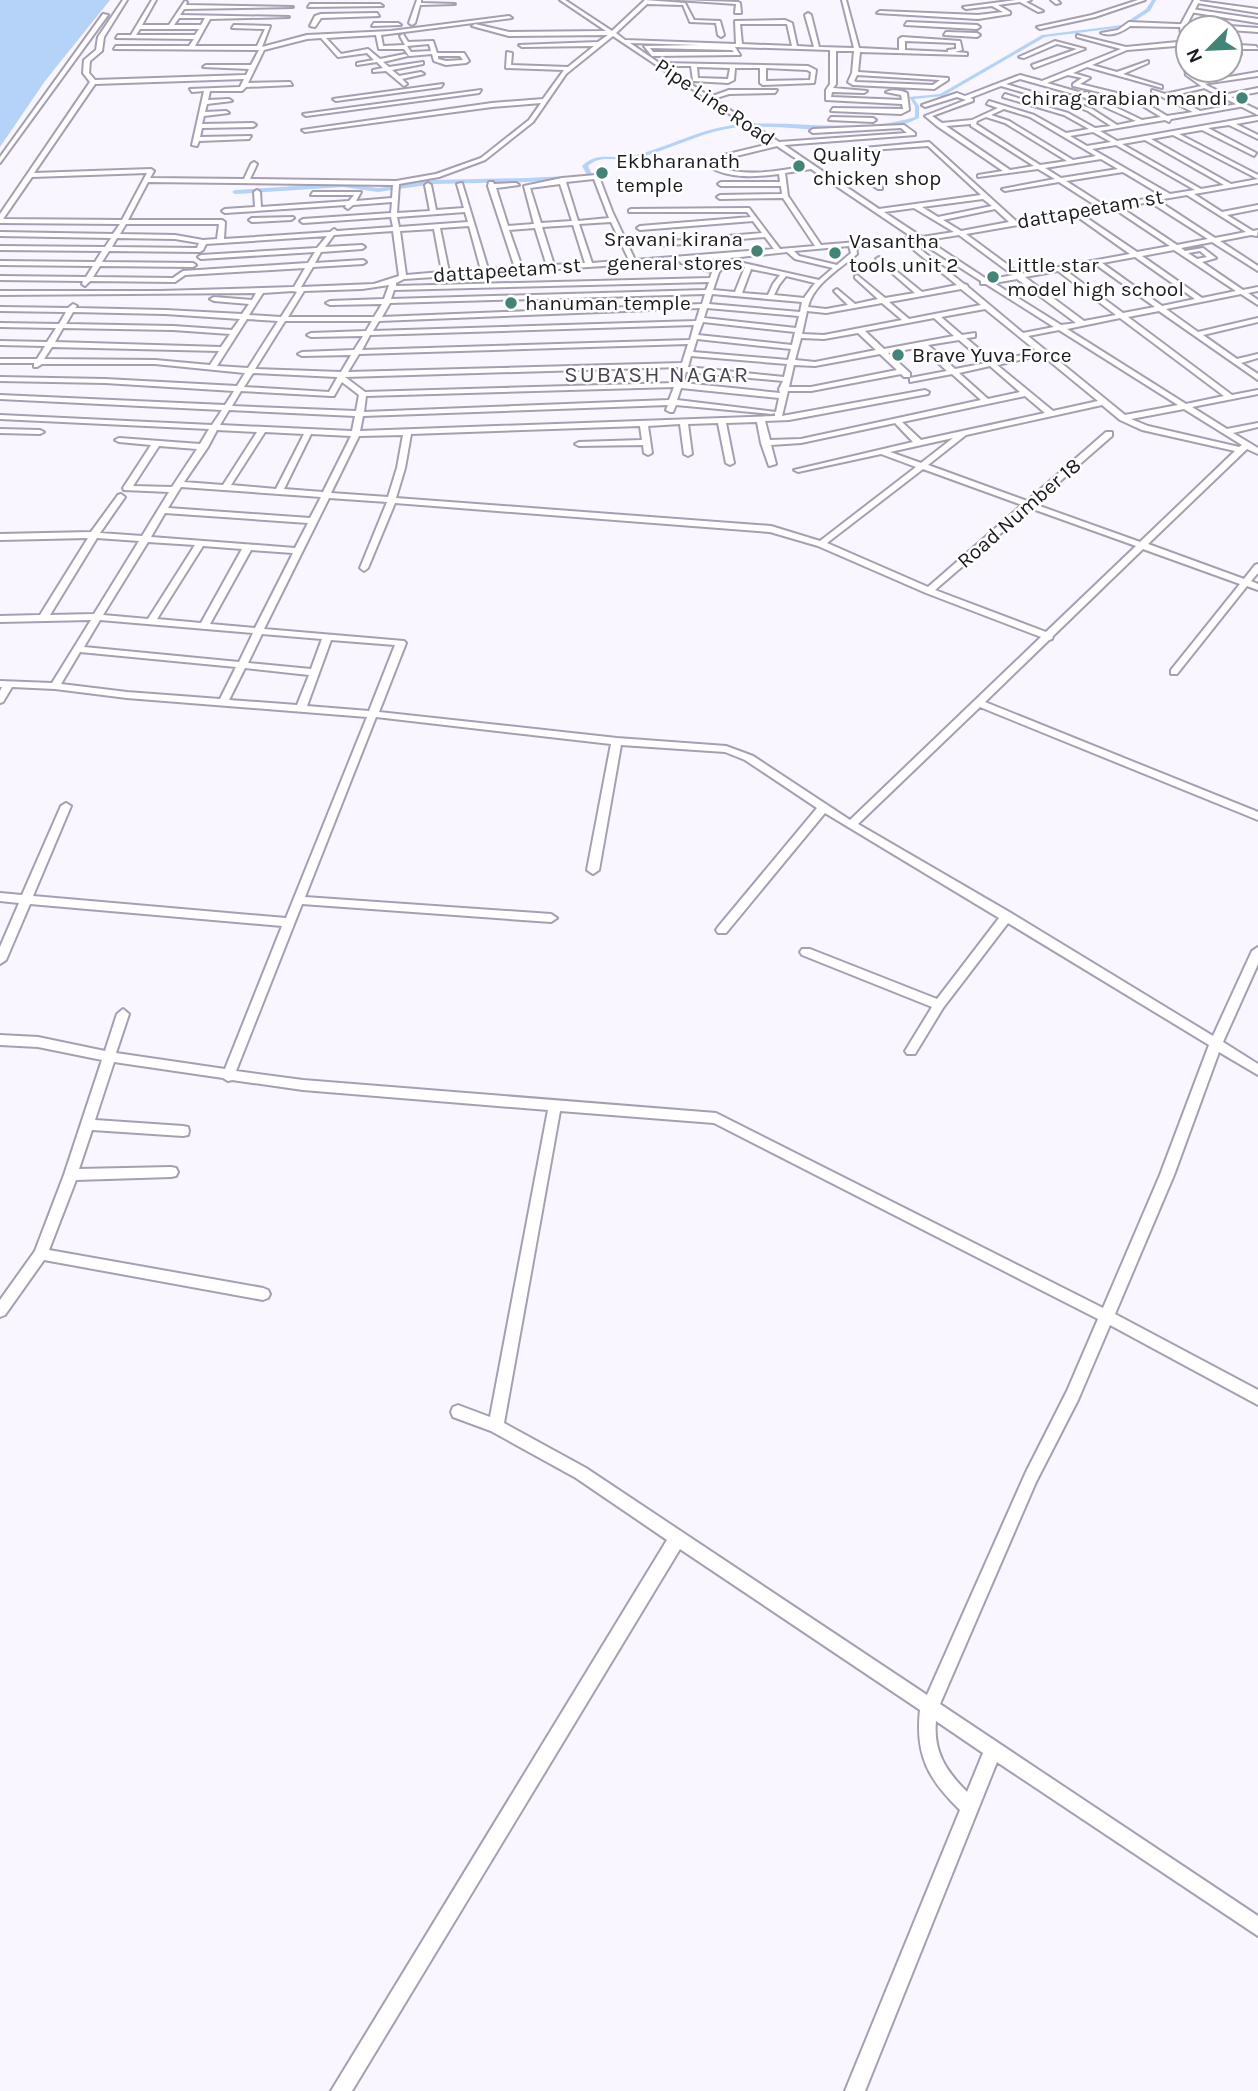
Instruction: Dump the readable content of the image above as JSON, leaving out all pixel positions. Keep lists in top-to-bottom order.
{
  "streets": {
    "street": ["Pipe Line Road", "dattapeetam st", "Road Number 18"]
  },
  "crossings": [
    ["Pipe Line Road", "dattapeetam st"]
  ],
  "districts": ["SUBASH NAGAR"],
  "places": [
    "chirag arabian mandi",
    "Quality chicken shop",
    "Ekbharanath temple",
    "Sravani kirana general stores",
    "Vasantha tools unit 2",
    "Little star model high school",
    "hanuman temple",
    "Brave Yuva Force"
  ],
  "north": "bottom left"
}
